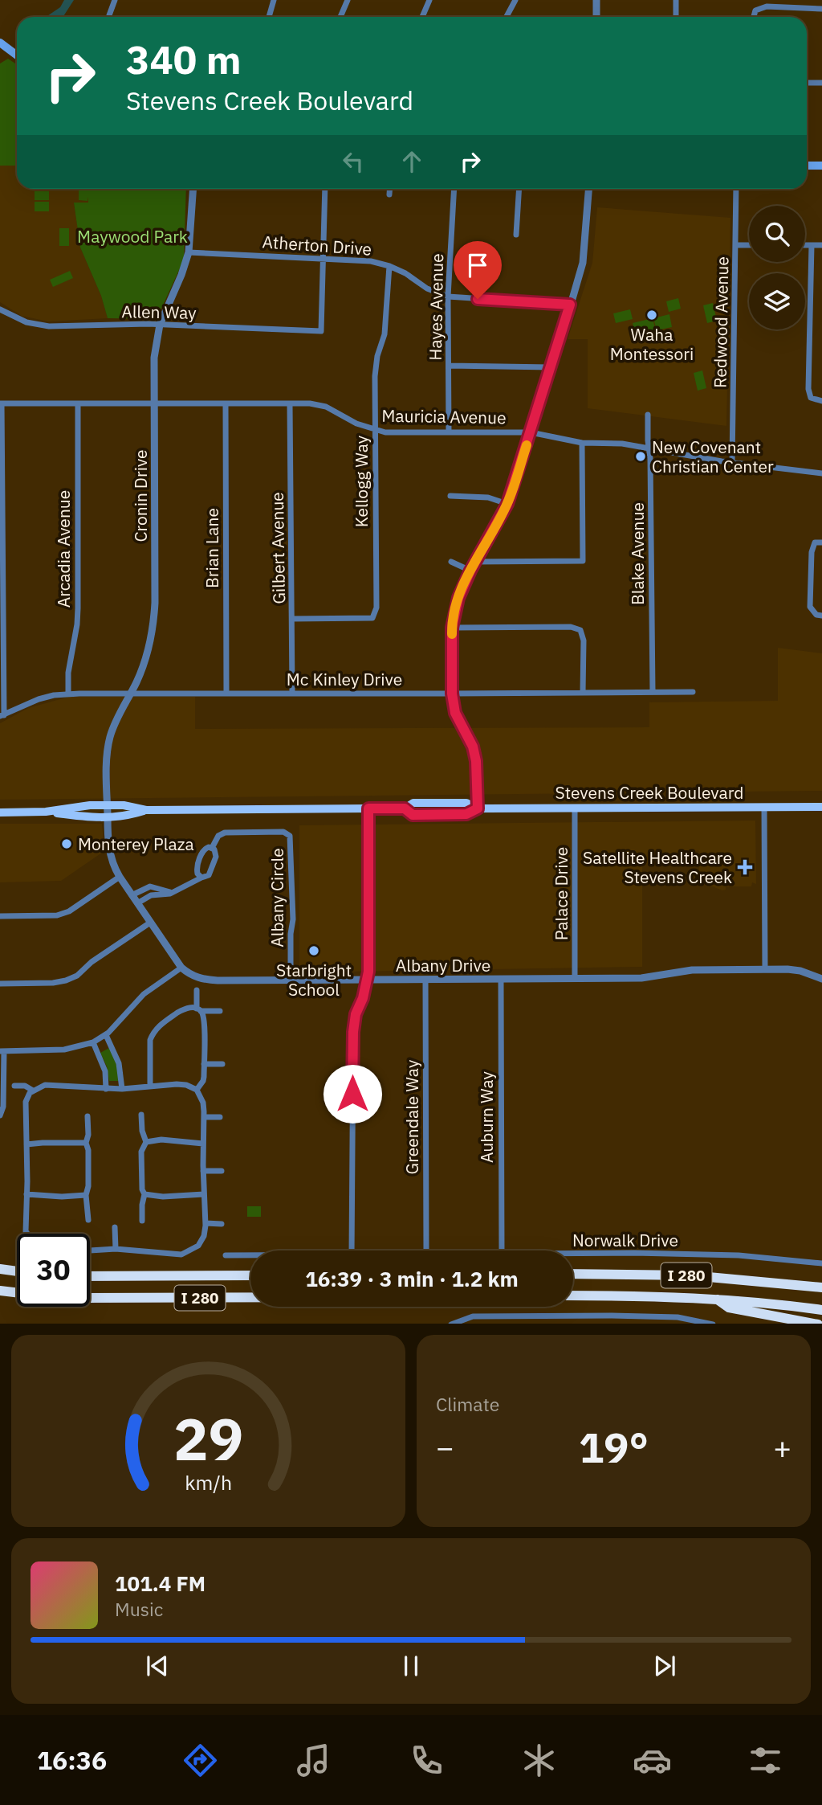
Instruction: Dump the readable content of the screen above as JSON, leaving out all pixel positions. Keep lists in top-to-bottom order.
{
  "streets": {
    "highway": ["I 280"],
    "main road": ["Stevens Creek Boulevard"],
    "street": [
      "Atherton Drive",
      "Hayes Avenue",
      "Allen Way",
      "Redwood Avenue",
      "Mauricia Avenue",
      "Kellogg Way",
      "Cronin Drive",
      "Brian Lane",
      "Gilbert Avenue",
      "Arcadia Avenue",
      "Blake Avenue",
      "Mc Kinley Drive",
      "Palace Drive",
      "Albany Circle",
      "Albany Drive",
      "Greendale Way",
      "Auburn Way",
      "Norwalk Drive"
    ]
  },
  "crossings": [
    ["Atherton Drive", "Hayes Avenue"],
    ["Atherton Drive", "Allen Way"],
    ["Atherton Drive", "Kellogg Way"],
    ["Atherton Drive", "Cronin Drive"],
    ["Hayes Avenue", "Mauricia Avenue"],
    ["Allen Way", "Cronin Drive"],
    ["Redwood Avenue", "Mauricia Avenue"],
    ["Mauricia Avenue", "Kellogg Way"],
    ["Mauricia Avenue", "Cronin Drive"],
    ["Mauricia Avenue", "Brian Lane"],
    ["Mauricia Avenue", "Gilbert Avenue"],
    ["Mauricia Avenue", "Arcadia Avenue"],
    ["Mauricia Avenue", "Blake Avenue"],
    ["Kellogg Way", "Gilbert Avenue"],
    ["Cronin Drive", "Mc Kinley Drive"],
    ["Cronin Drive", "Stevens Creek Boulevard"],
    ["Brian Lane", "Mc Kinley Drive"],
    ["Gilbert Avenue", "Mc Kinley Drive"],
    ["Arcadia Avenue", "Mc Kinley Drive"],
    ["Blake Avenue", "Mc Kinley Drive"],
    ["Stevens Creek Boulevard", "Palace Drive"],
    ["Palace Drive", "Albany Drive"],
    ["Albany Circle", "Albany Drive"],
    ["Albany Drive", "Greendale Way"],
    ["Albany Drive", "Auburn Way"]
  ],
  "parks": ["Maywood Park"],
  "places": {
    "other": [
      "Waha Montessori",
      "New Covenant Christian Center",
      "Monterey Plaza",
      "Starbright School"
    ],
    "health": ["Satellite Healthcare Stevens Creek"]
  },
  "page": {
    "turn": ["340 m", "Stevens Creek Boulevard"],
    "limit": "30",
    "trip": "16:39 · 3 min · 1.2 km",
    "tile": "Climate",
    "heat": ["−", "19°", "+"],
    "song": ["101.4 FM", "Music"],
    "tabs": "16:36",
    "gauge": ["29", "km/h"]
  }
}
